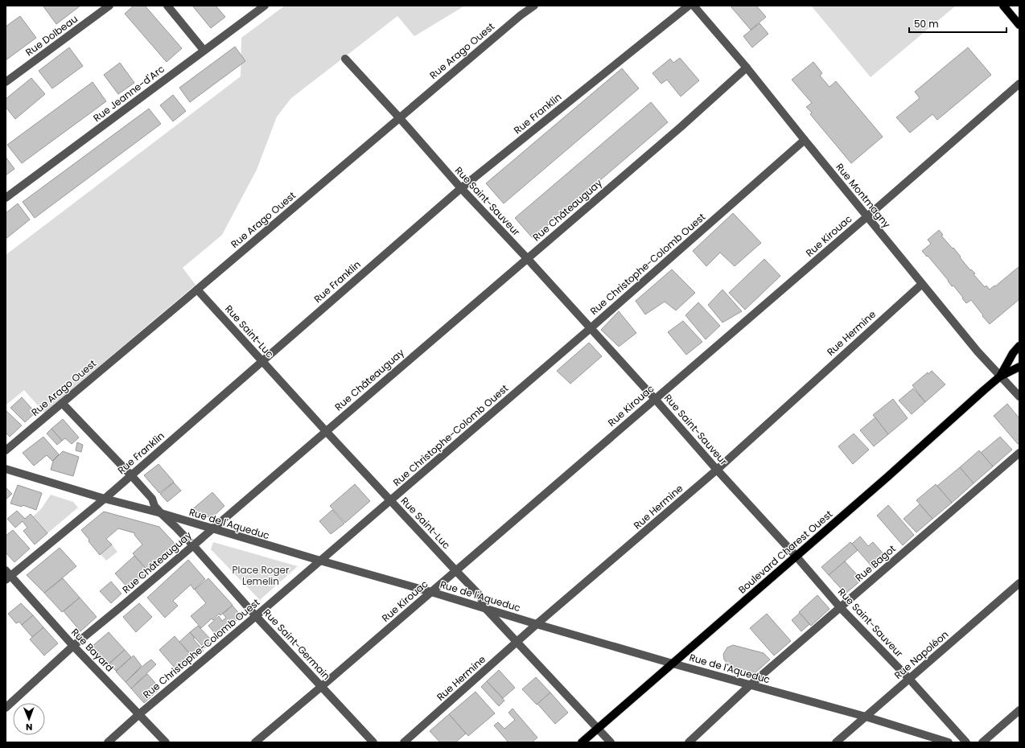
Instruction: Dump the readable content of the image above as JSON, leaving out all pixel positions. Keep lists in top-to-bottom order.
{
  "streets": {
    "main road": ["Boulevard Charest Ouest"],
    "street": [
      "Rue Dolbeau",
      "Rue Arago Ouest",
      "Rue Jeanne-d'Arc",
      "Rue Franklin",
      "Rue Montmagny",
      "Rue Saint-Sauveur",
      "Rue Châteauguay",
      "Rue Kirouac",
      "Rue Christophe-Colomb Ouest",
      "Rue Saint-Luc",
      "Rue Hermine",
      "Rue de l'Aqueduc",
      "Rue Bagot",
      "Rue Saint-Germain",
      "Rue Bayard",
      "Rue Napoléon"
    ]
  },
  "crossings": [
    ["Rue Arago Ouest", "Rue Saint-Sauveur"],
    ["Rue Arago Ouest", "Rue Saint-Luc"],
    ["Rue Arago Ouest", "Rue Saint-Germain"],
    ["Rue Franklin", "Rue Saint-Sauveur"],
    ["Rue Franklin", "Rue Saint-Luc"],
    ["Rue Franklin", "Rue de l'Aqueduc"],
    ["Rue Franklin", "Rue Saint-Germain"],
    ["Rue Franklin", "Rue Bayard"],
    ["Rue Montmagny", "Rue Châteauguay"],
    ["Rue Montmagny", "Rue Kirouac"],
    ["Rue Montmagny", "Rue Christophe-Colomb Ouest"],
    ["Rue Montmagny", "Rue Hermine"],
    ["Rue Montmagny", "Boulevard Charest Ouest"],
    ["Rue Saint-Sauveur", "Rue Châteauguay"],
    ["Rue Saint-Sauveur", "Rue Kirouac"],
    ["Rue Saint-Sauveur", "Rue Christophe-Colomb Ouest"],
    ["Rue Saint-Sauveur", "Rue Hermine"],
    ["Rue Saint-Sauveur", "Boulevard Charest Ouest"],
    ["Rue Saint-Sauveur", "Rue Bagot"],
    ["Rue Saint-Sauveur", "Rue Napoléon"],
    ["Rue Châteauguay", "Rue Saint-Luc"],
    ["Rue Châteauguay", "Rue de l'Aqueduc"],
    ["Rue Châteauguay", "Rue Saint-Germain"],
    ["Rue Châteauguay", "Rue Bayard"],
    ["Rue Kirouac", "Rue Saint-Luc"],
    ["Rue Kirouac", "Rue de l'Aqueduc"],
    ["Rue Kirouac", "Rue Saint-Germain"],
    ["Rue Christophe-Colomb Ouest", "Rue Saint-Luc"],
    ["Rue Christophe-Colomb Ouest", "Rue de l'Aqueduc"],
    ["Rue Christophe-Colomb Ouest", "Rue Saint-Germain"],
    ["Rue Christophe-Colomb Ouest", "Rue Bayard"],
    ["Rue Saint-Luc", "Rue Hermine"],
    ["Rue Saint-Luc", "Rue de l'Aqueduc"],
    ["Rue Saint-Luc", "Boulevard Charest Ouest"],
    ["Rue Hermine", "Rue de l'Aqueduc"],
    ["Rue de l'Aqueduc", "Boulevard Charest Ouest"],
    ["Rue de l'Aqueduc", "Rue Bagot"],
    ["Rue de l'Aqueduc", "Rue Saint-Germain"],
    ["Rue de l'Aqueduc", "Rue Napoléon"]
  ],
  "parks": ["Place Roger Lemelin"],
  "scale_bar": "50 m",
  "north": "bottom"
}
